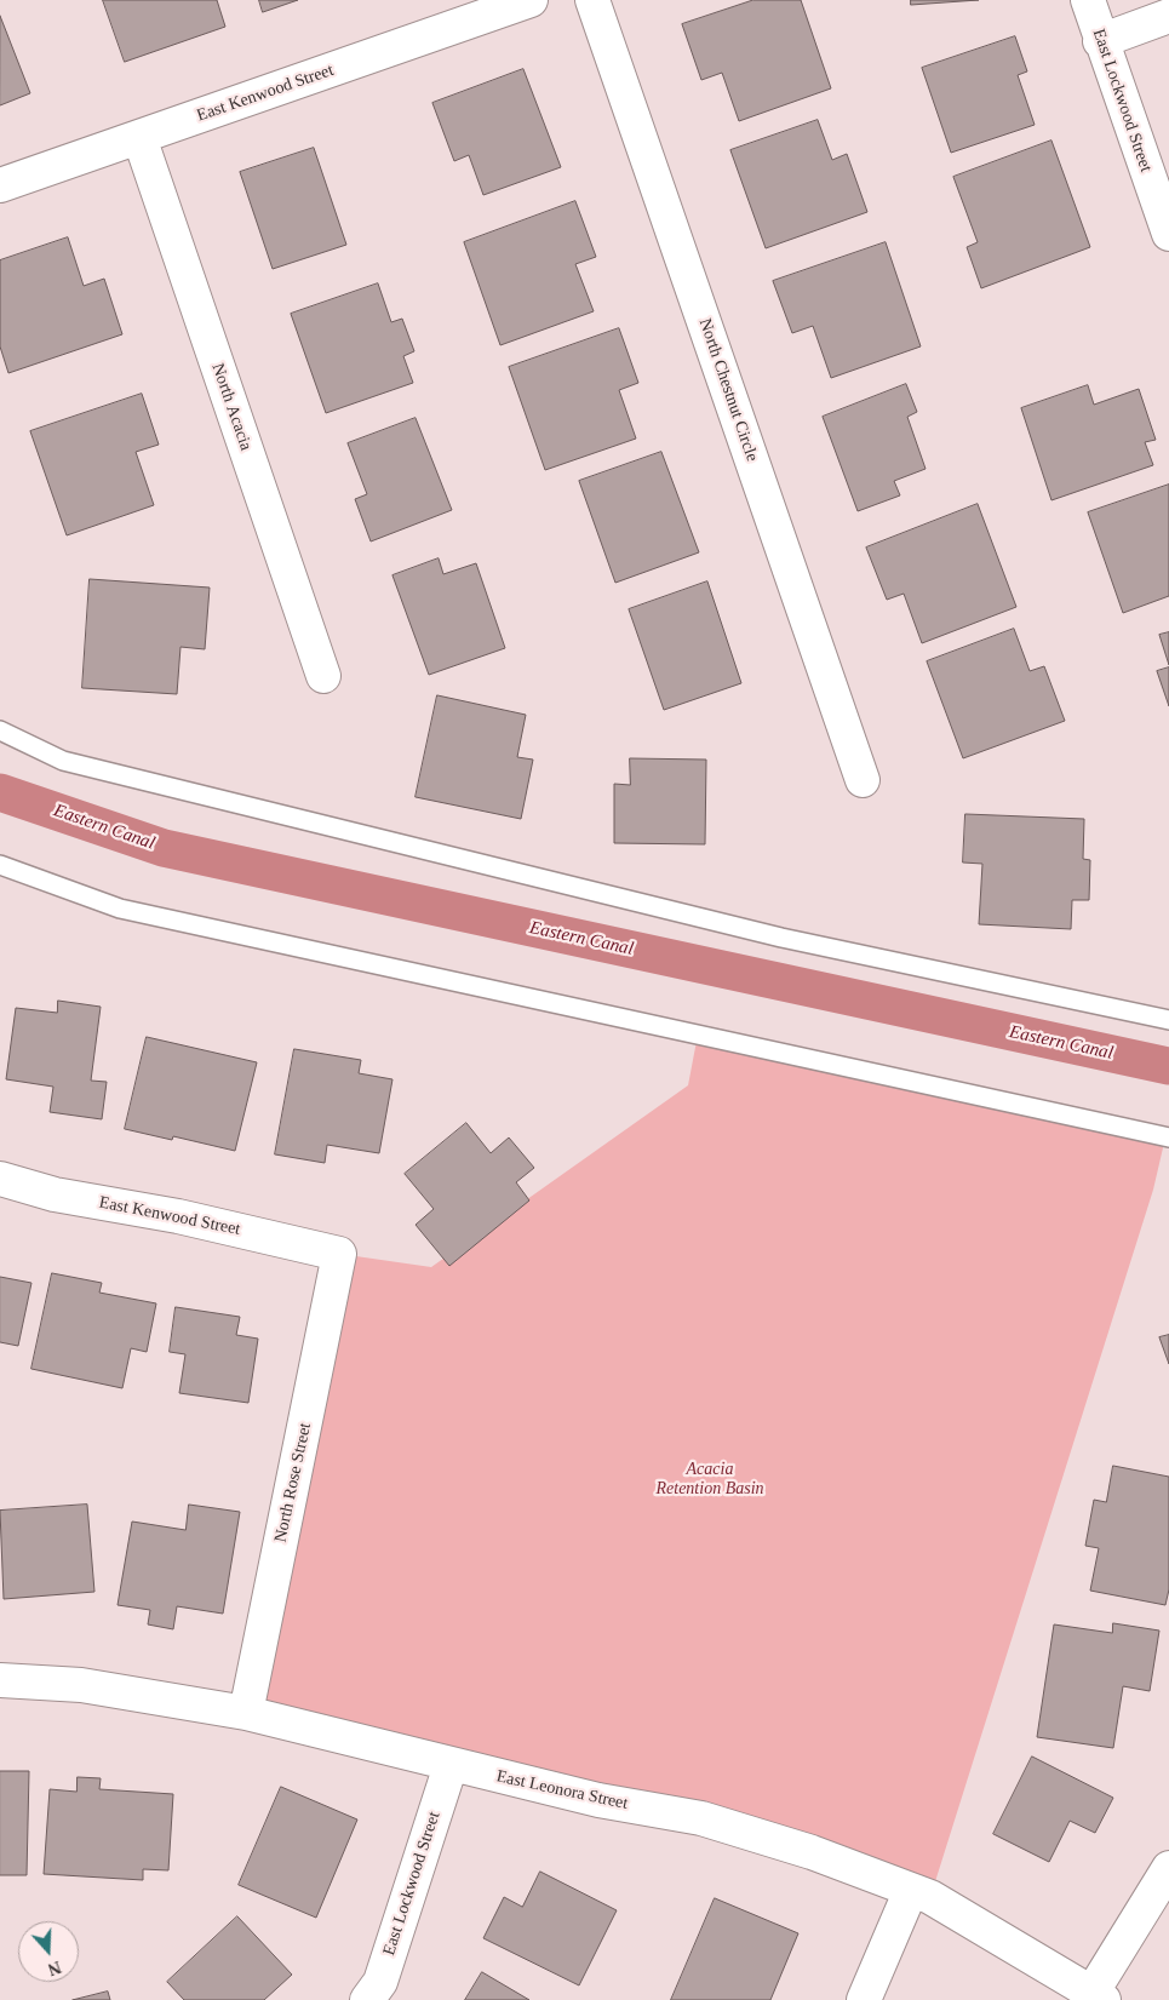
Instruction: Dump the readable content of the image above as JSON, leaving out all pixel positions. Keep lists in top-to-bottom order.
{
  "streets": {
    "street": [
      "East Kenwood Street",
      "East Lockwood Street",
      "North Chestnut Circle",
      "North Acacia",
      "North Rose Street",
      "East Leonora Street"
    ]
  },
  "crossings": [
    ["East Kenwood Street", "North Acacia"],
    ["East Kenwood Street", "North Rose Street"],
    ["East Lockwood Street", "East Leonora Street"],
    ["North Rose Street", "East Leonora Street"]
  ],
  "water": ["Eastern Canal"],
  "parks": ["Acacia Retention Basin"],
  "north": "bottom"
}
